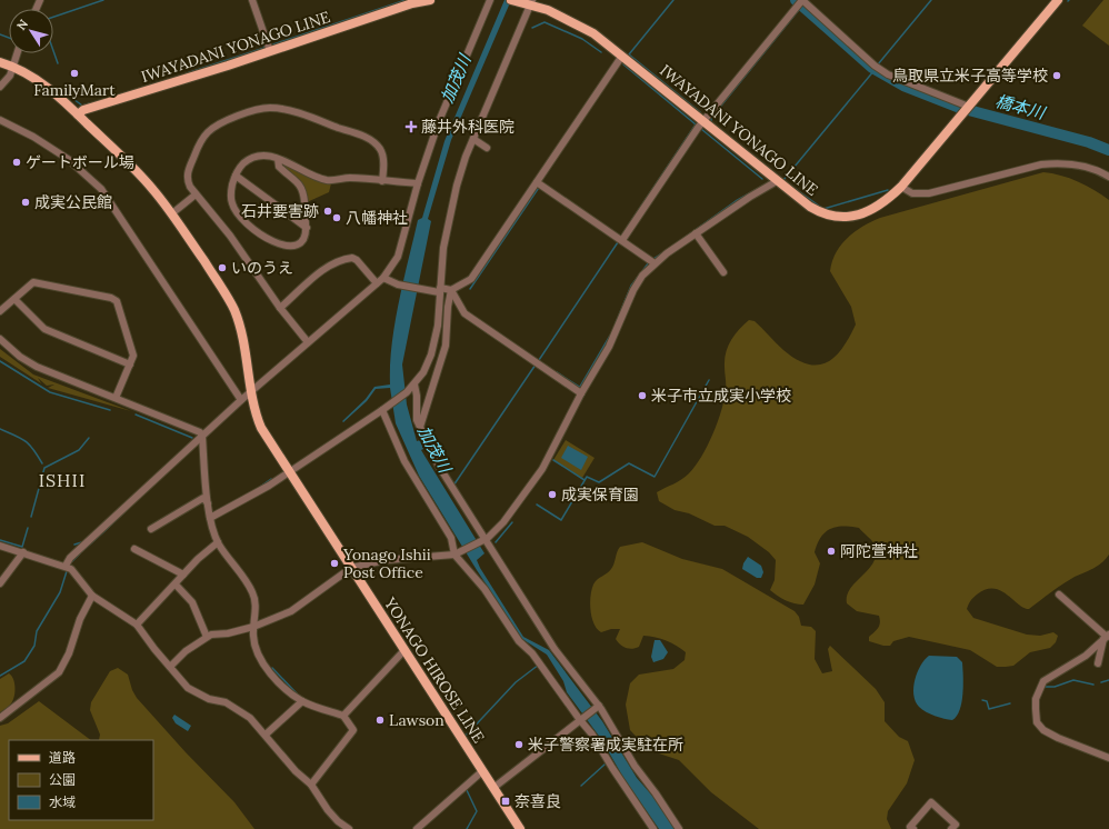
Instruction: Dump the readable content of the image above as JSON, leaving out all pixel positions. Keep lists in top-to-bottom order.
{
  "streets": {
    "main road": ["IWAYADANI YONAGO LINE", "YONAGO HIROSE LINE"]
  },
  "crossings": [
    ["IWAYADANI YONAGO LINE", "YONAGO HIROSE LINE"]
  ],
  "districts": ["ISHII"],
  "water": ["加茂川", "橋本川"],
  "places": {
    "other": [
      "FamilyMart",
      "鳥取県立米子高等学校",
      "ゲートボール場",
      "成実公民館",
      "石井要害跡",
      "八幡神社",
      "いのうえ",
      "米子市立成実小学校",
      "成実保育園",
      "阿陀萱神社",
      "Yonago Ishii Post Office",
      "Lawson",
      "米子警察署成実駐在所"
    ],
    "health": ["藤井外科医院"],
    "transit": ["奈喜良"]
  },
  "legend": ["道路", "公園", "水域"],
  "north": "top left"
}
